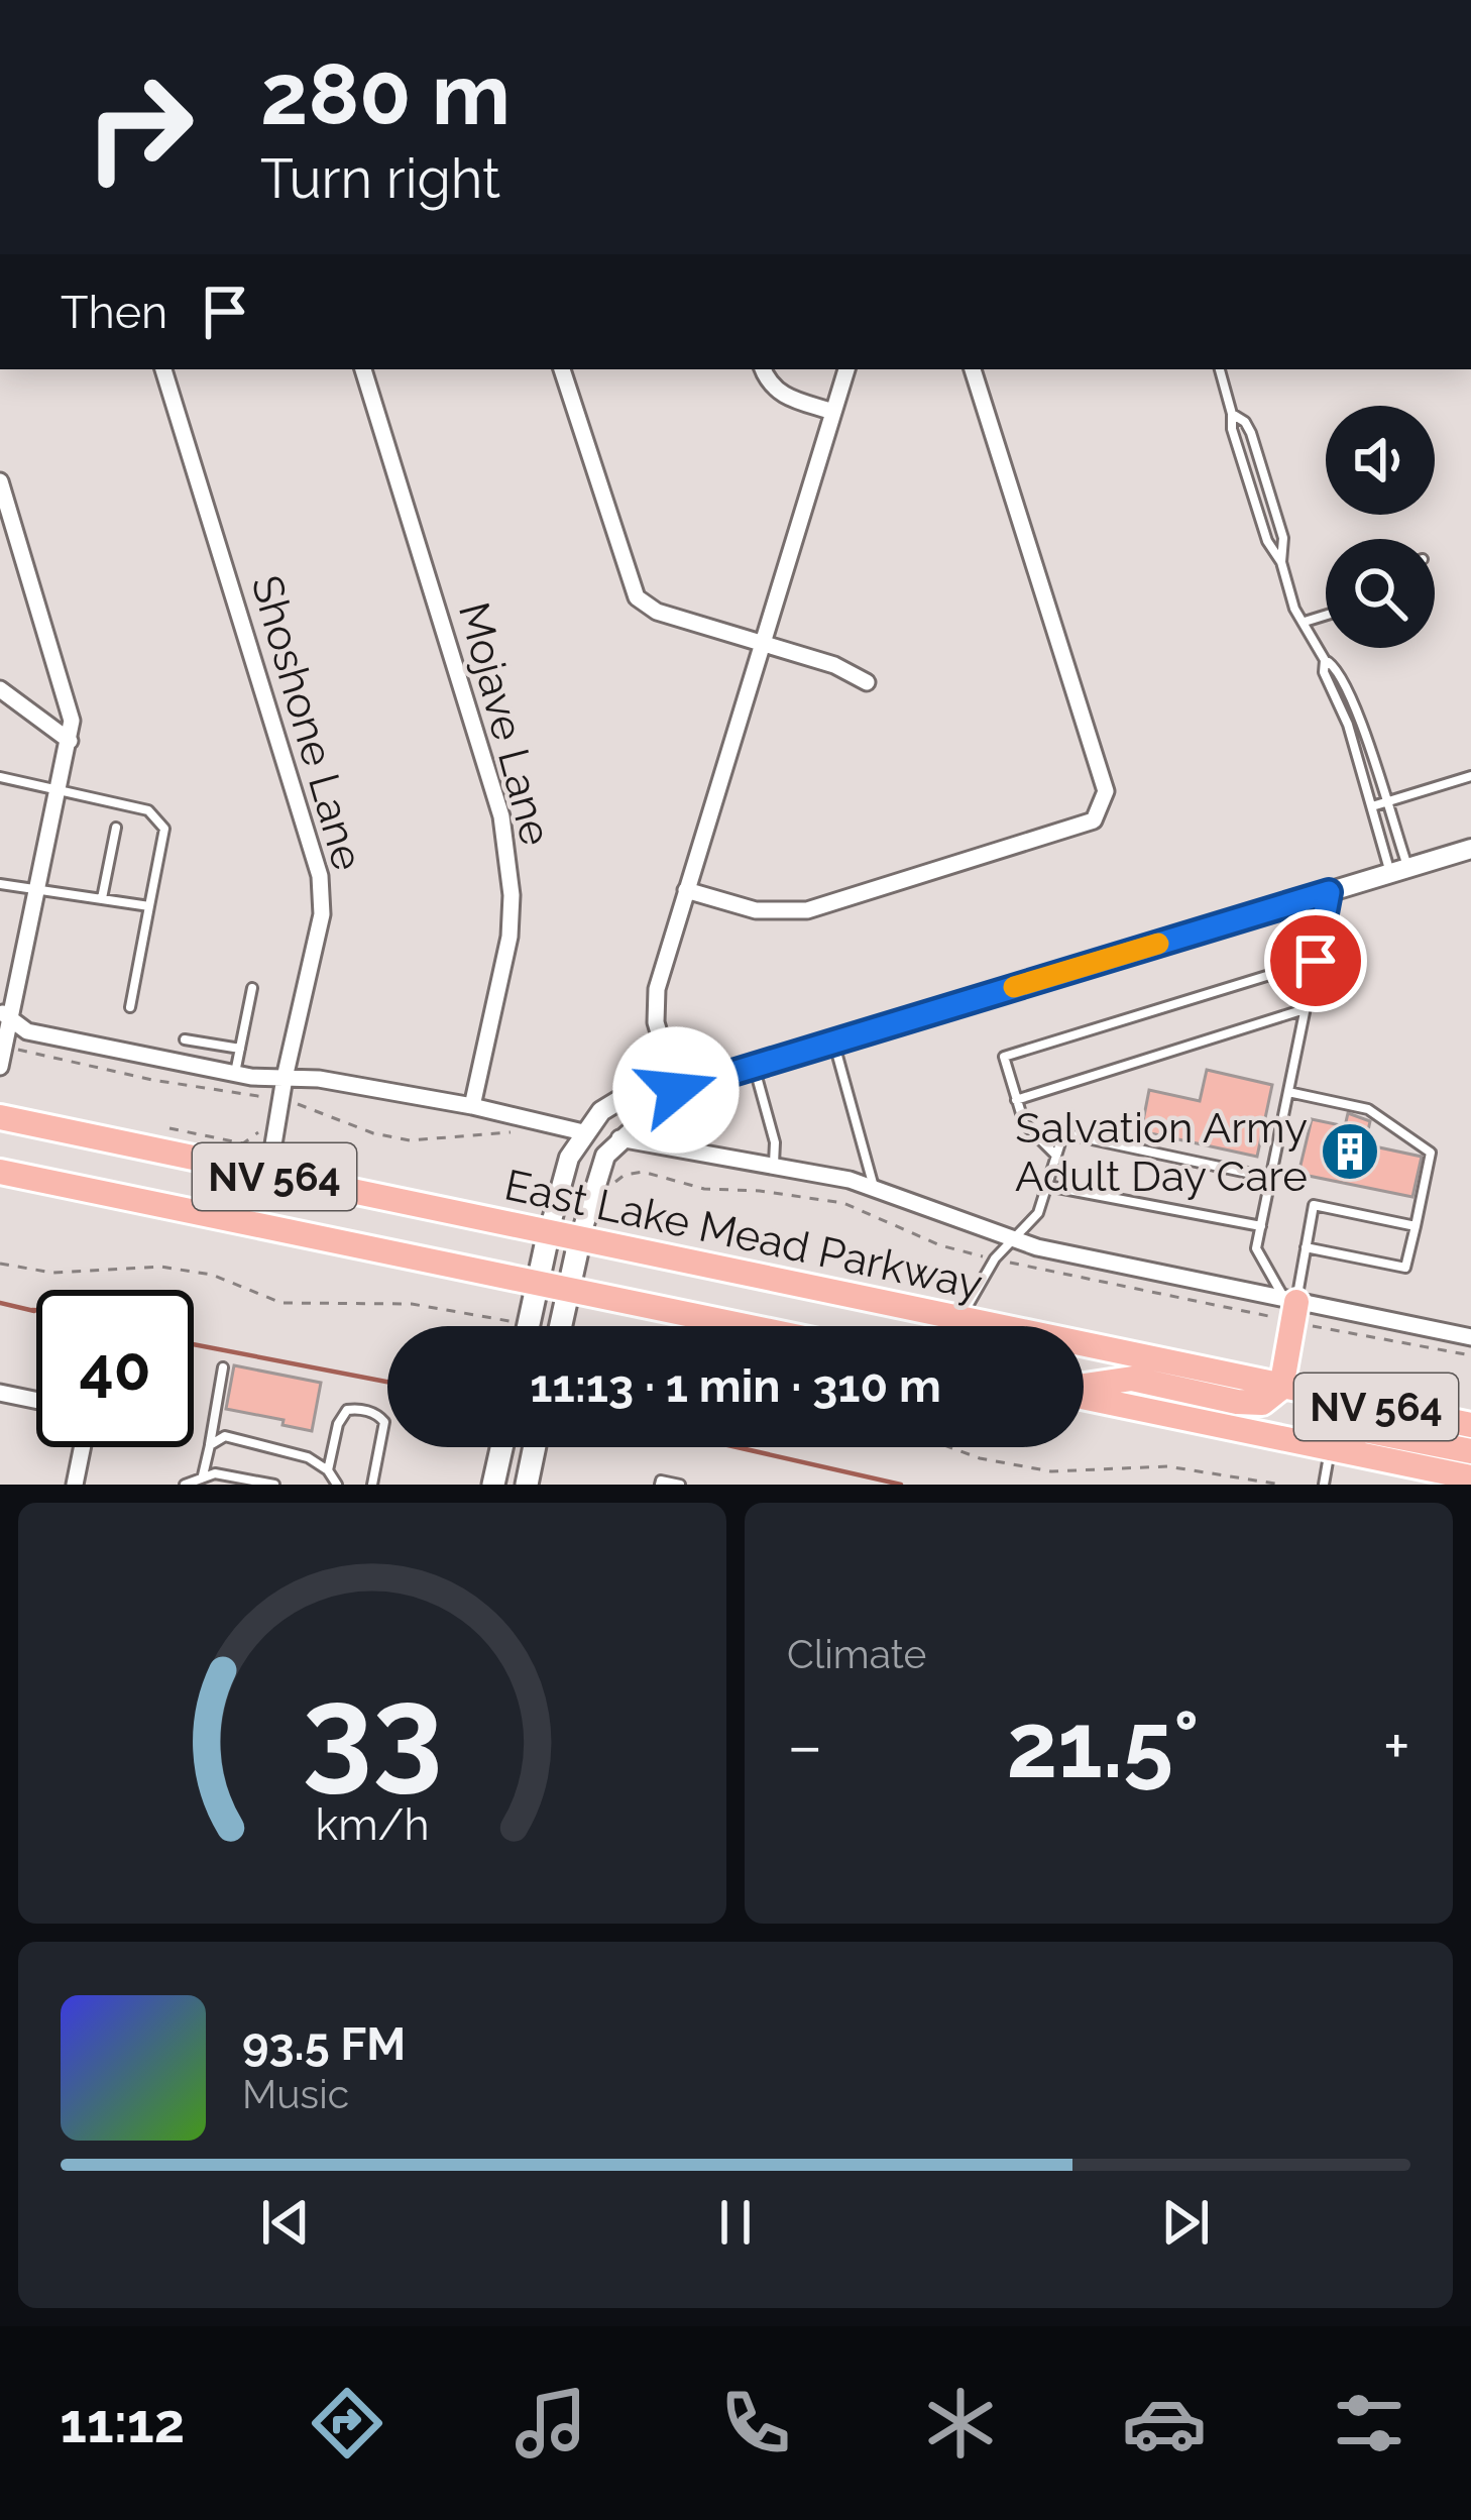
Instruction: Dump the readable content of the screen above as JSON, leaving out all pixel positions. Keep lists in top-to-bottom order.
{
  "streets": {
    "main road": ["NV 564", "East Lake Mead Parkway"],
    "street": ["Shoshone Lane", "Mojave Lane"]
  },
  "crossings": [
    ["Shoshone Lane", "East Lake Mead Parkway"]
  ],
  "places": {
    "building": ["Salvation Army Adult Day Care"]
  },
  "page": {
    "turn": ["280 m", "Turn right"],
    "then": "Then",
    "limit": "40",
    "trip": "11:13 · 1 min · 310 m",
    "tile": "Climate",
    "heat": ["−", "21.5°", "+"],
    "song": ["93.5 FM", "Music"],
    "tabs": "11:12",
    "gauge": ["33", "km/h"]
  }
}
